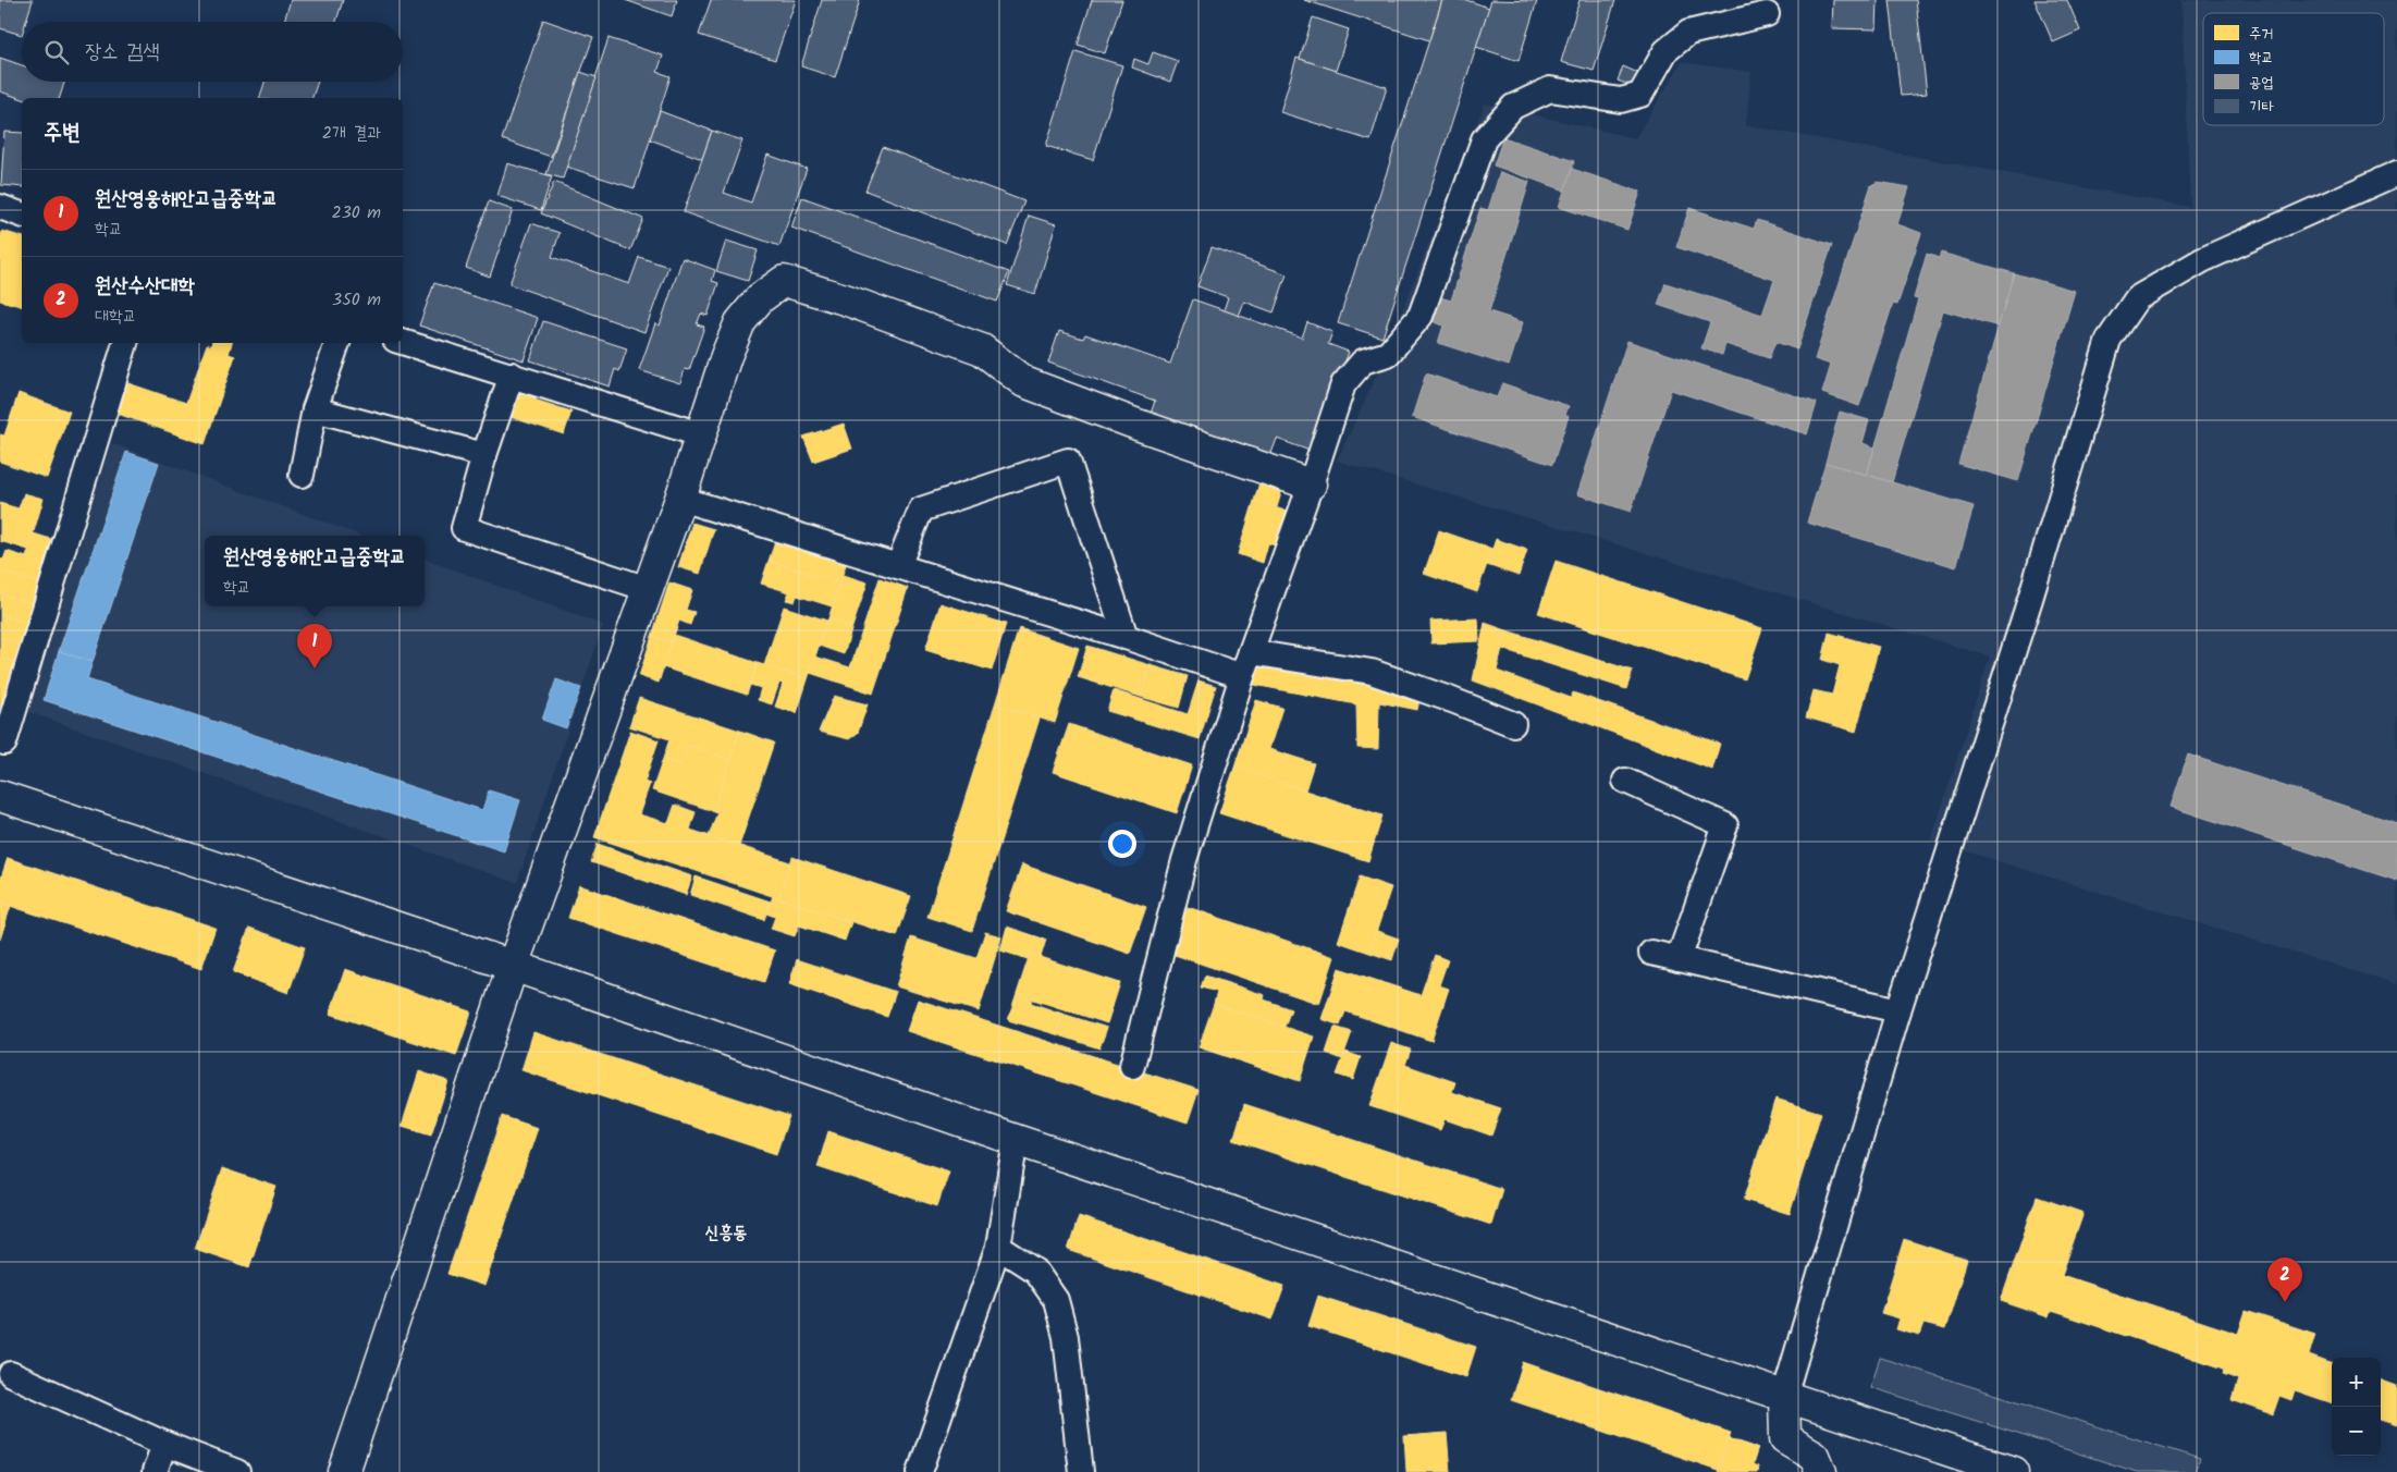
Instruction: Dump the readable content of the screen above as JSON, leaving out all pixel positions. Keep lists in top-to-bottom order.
{
  "districts": ["신흥동"],
  "legend": [
    "주거",
    "학교",
    "공업",
    "기타"
  ],
  "page": {
    "search": "장소 검색",
    "heading": ["주변", "2개 결과"],
    "list": [
      {
        "mark": "1",
        "name": "원산영웅해안고급중학교",
        "note": "학교",
        "value": "230 m"
      },
      {
        "mark": "2",
        "name": "원산수산대학",
        "note": "대학교",
        "value": "350 m"
      }
    ],
    "popup": ["원산영웅해안고급중학교", "학교"],
    "pins": ["1", "2"],
    "map_buttons": ["+", "−"]
  }
}
